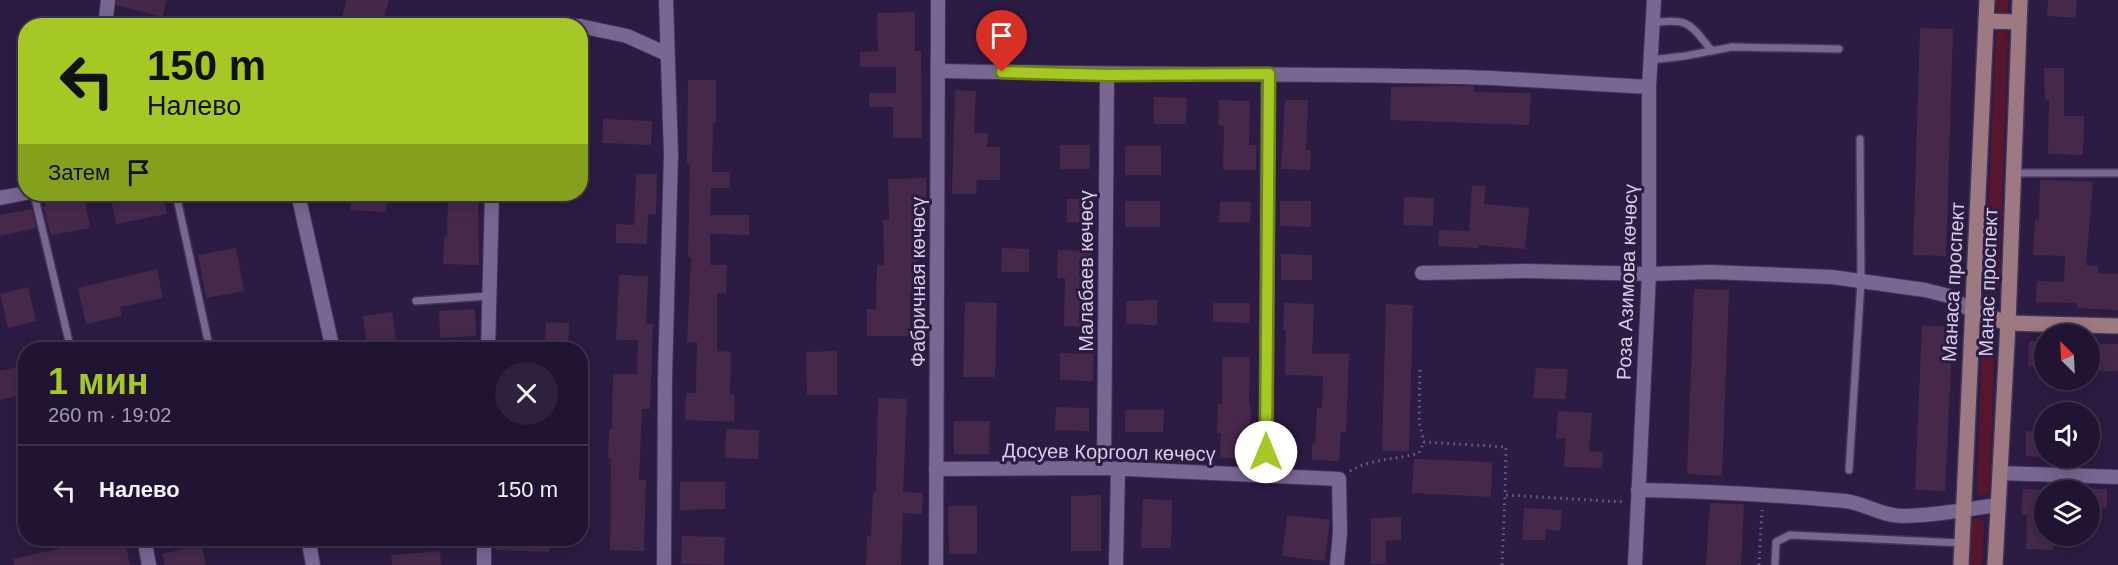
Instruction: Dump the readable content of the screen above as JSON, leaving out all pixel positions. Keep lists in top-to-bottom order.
{
  "streets": {
    "main road": ["Манаса проспект", "Манас проспект"],
    "street": [
      "Малабаев көчөсү",
      "Фабричная көчөсү",
      "Роза Азимова көчөсү",
      "Досуев Коргоол көчөсү"
    ]
  },
  "crossings": [
    ["Малабаев көчөсү", "Досуев Коргоол көчөсү"],
    ["Фабричная көчөсү", "Досуев Коргоол көчөсү"]
  ],
  "north": "top left",
  "page": {
    "turn": ["150 m", "Налево"],
    "then": "Затем",
    "heading": ["1 мин", "260 m · 19:02"],
    "list": [
      {
        "name": "Налево",
        "value": "150 m"
      }
    ]
  }
}
